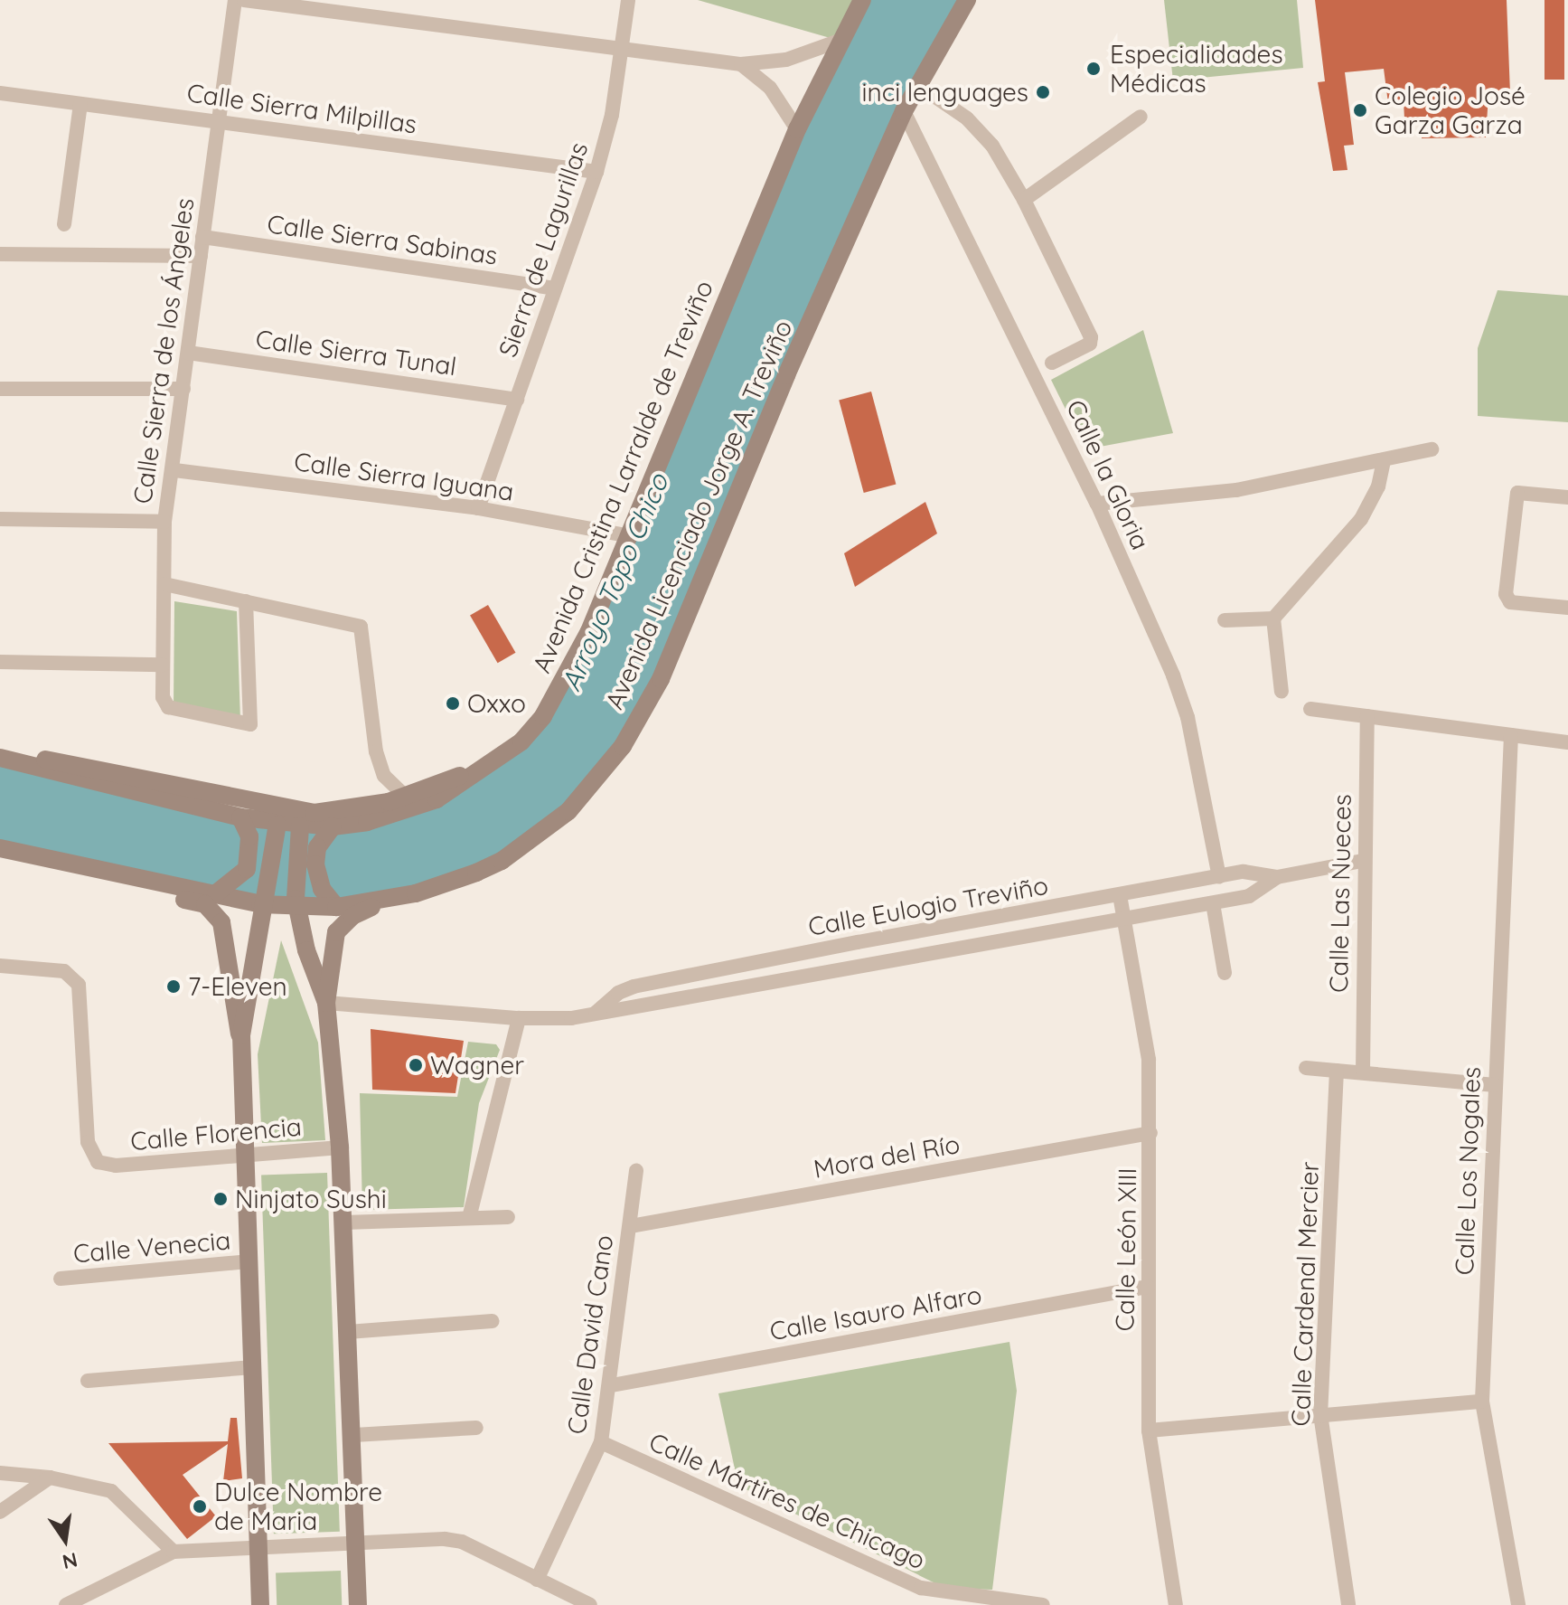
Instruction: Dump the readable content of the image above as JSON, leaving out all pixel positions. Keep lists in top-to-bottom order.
{
  "streets": {
    "main road": ["Avenida Cristina Larralde de Treviño", "Avenida Licenciado Jorge A. Treviño"],
    "street": [
      "Calle Sierra Milpillas",
      "Calle Sierra Sabinas",
      "Sierra de Lagurillas",
      "Calle Sierra de los Ángeles",
      "Calle Sierra Tunal",
      "Calle la Gloria",
      "Calle Sierra Iguana",
      "Calle Las Nueces",
      "Calle Eulogio Treviño",
      "Calle Florencia",
      "Mora del Río",
      "Calle Los Nogales",
      "Calle Venecia",
      "Calle León XIII",
      "Calle Cardenal Mercier",
      "Calle Isauro Alfaro",
      "Calle David Cano",
      "Calle Mártires de Chicago"
    ]
  },
  "crossings": [
    ["Calle Sierra Milpillas", "Sierra de Lagurillas"],
    ["Calle Sierra Milpillas", "Calle Sierra de los Ángeles"],
    ["Calle Sierra Sabinas", "Sierra de Lagurillas"],
    ["Calle Sierra Sabinas", "Calle Sierra de los Ángeles"],
    ["Sierra de Lagurillas", "Calle Sierra Tunal"],
    ["Sierra de Lagurillas", "Calle Sierra Iguana"],
    ["Calle Sierra de los Ángeles", "Calle Sierra Tunal"],
    ["Calle Sierra de los Ángeles", "Calle Sierra Iguana"],
    ["Calle la Gloria", "Avenida Licenciado Jorge A. Treviño"],
    ["Calle la Gloria", "Calle Eulogio Treviño"],
    ["Calle Sierra Iguana", "Avenida Cristina Larralde de Treviño"],
    ["Calle Las Nueces", "Calle Eulogio Treviño"],
    ["Calle Eulogio Treviño", "Calle León XIII"],
    ["Mora del Río", "Calle León XIII"],
    ["Mora del Río", "Calle David Cano"],
    ["Calle León XIII", "Calle Isauro Alfaro"],
    ["Calle Isauro Alfaro", "Calle David Cano"],
    ["Calle David Cano", "Calle Mártires de Chicago"]
  ],
  "water": ["Arroyo Topo Chico"],
  "places": [
    "Especialidades Médicas",
    "inci lenguages",
    "Colegio José Garza Garza",
    "Oxxo",
    "7-Eleven",
    "Wagner",
    "Ninjato Sushi",
    "Dulce Nombre de Maria"
  ],
  "north": "bottom"
}
